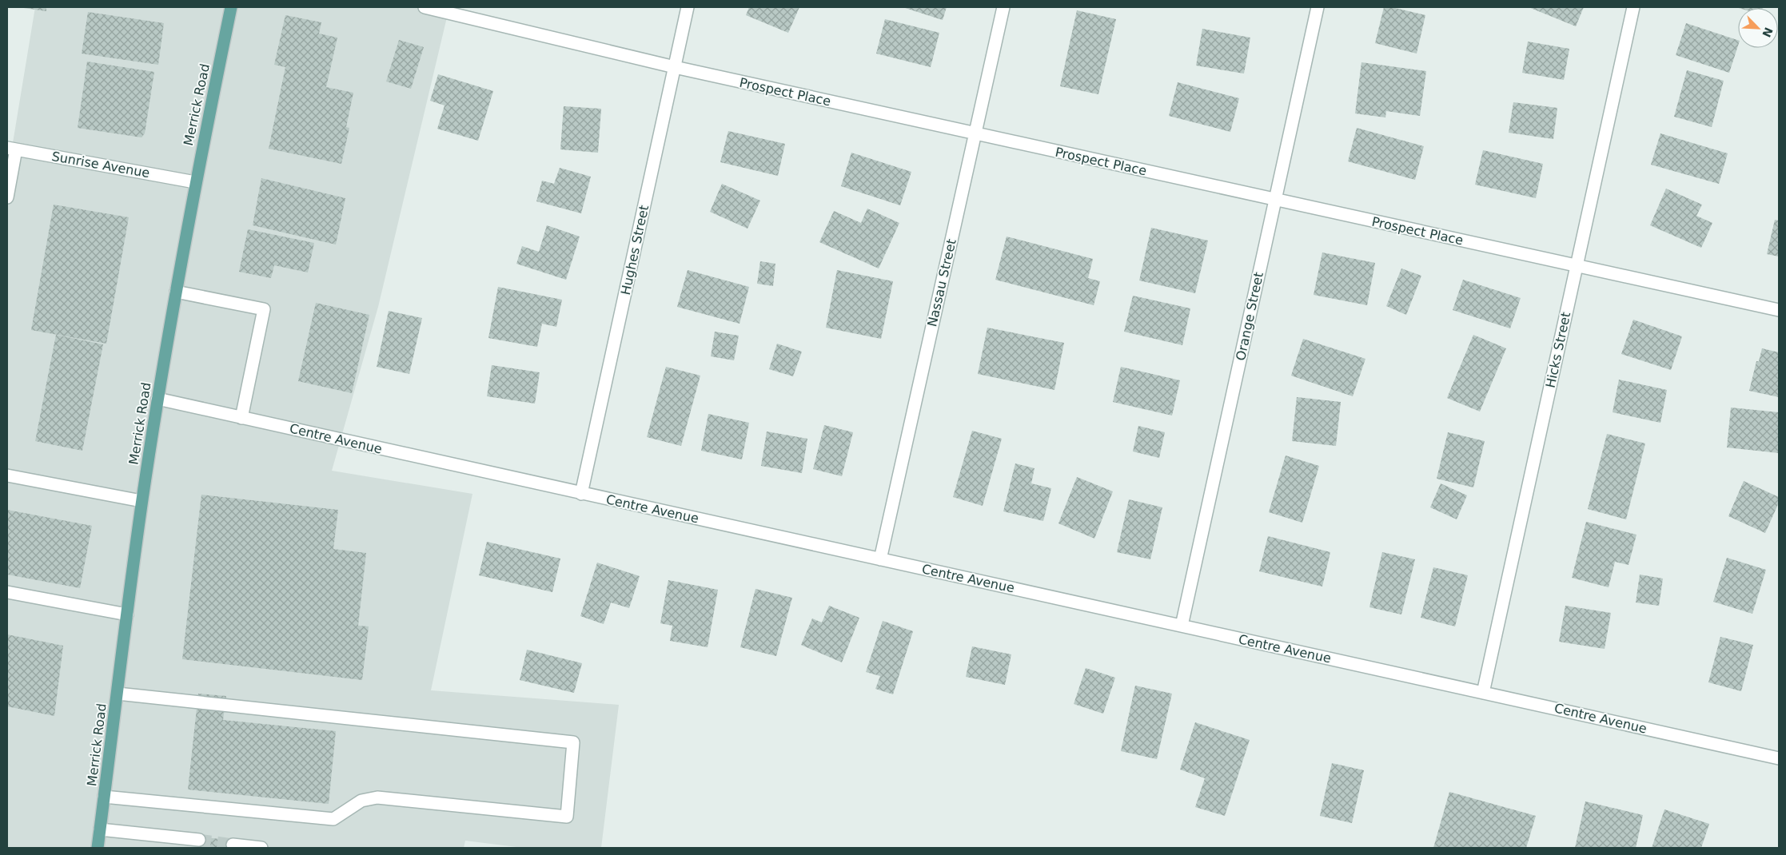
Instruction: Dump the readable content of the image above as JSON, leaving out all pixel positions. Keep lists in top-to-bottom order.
{
  "streets": {
    "main road": ["Merrick Road"],
    "street": [
      "Prospect Place",
      "Sunrise Avenue",
      "Hughes Street",
      "Nassau Street",
      "Orange Street",
      "Hicks Street",
      "Centre Avenue"
    ]
  },
  "crossings": [
    ["Prospect Place", "Hughes Street"],
    ["Prospect Place", "Nassau Street"],
    ["Prospect Place", "Orange Street"],
    ["Prospect Place", "Hicks Street"],
    ["Merrick Road", "Sunrise Avenue"],
    ["Merrick Road", "Centre Avenue"],
    ["Hughes Street", "Centre Avenue"],
    ["Nassau Street", "Centre Avenue"],
    ["Orange Street", "Centre Avenue"],
    ["Hicks Street", "Centre Avenue"]
  ],
  "north": "bottom right"
}
